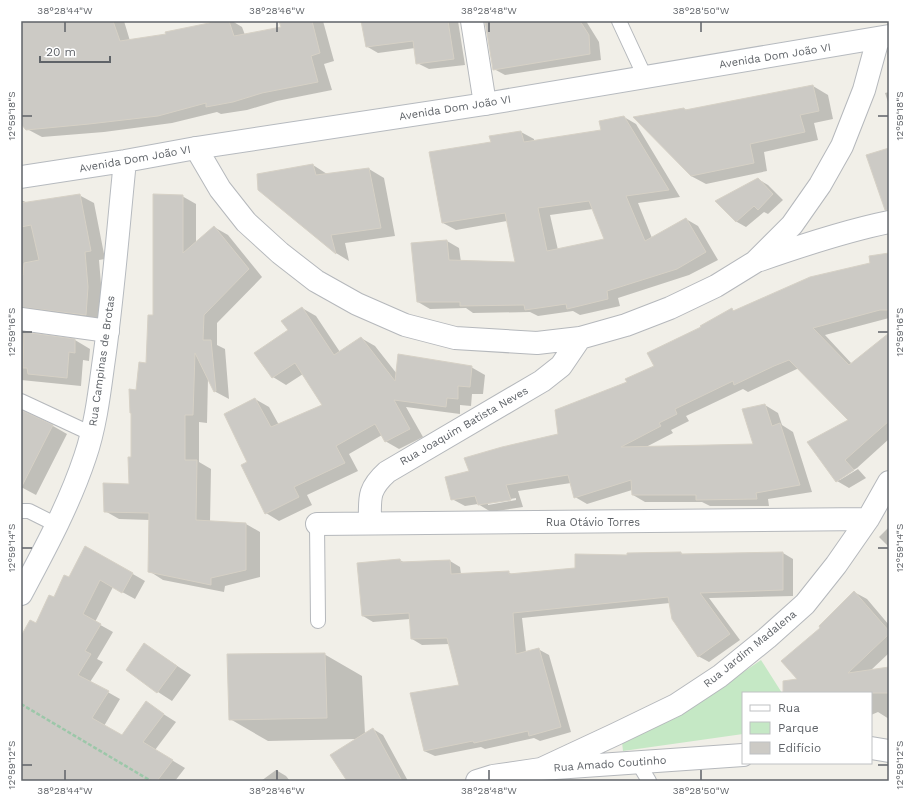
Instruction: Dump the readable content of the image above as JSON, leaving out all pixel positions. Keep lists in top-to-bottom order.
{
  "streets": {
    "street": [
      "Avenida Dom João VI",
      "Rua Campinas de Brotas",
      "Rua Joaquim Batista Neves",
      "Rua Otávio Torres",
      "Rua Jardim Madalena",
      "Rua Amado Coutinho"
    ]
  },
  "crossings": [
    ["Avenida Dom João VI", "Rua Campinas de Brotas"],
    ["Rua Joaquim Batista Neves", "Rua Otávio Torres"],
    ["Rua Otávio Torres", "Rua Jardim Madalena"],
    ["Rua Jardim Madalena", "Rua Amado Coutinho"]
  ],
  "legend": ["Rua", "Parque", "Edifício"],
  "scale_bar": "20 m",
  "coordinates": [
    "38°28'44\"W",
    "38°28'46\"W",
    "38°28'48\"W",
    "38°28'50\"W",
    "12°59'18\"S",
    "12°59'16\"S",
    "12°59'14\"S",
    "12°59'12\"S"
  ]
}
